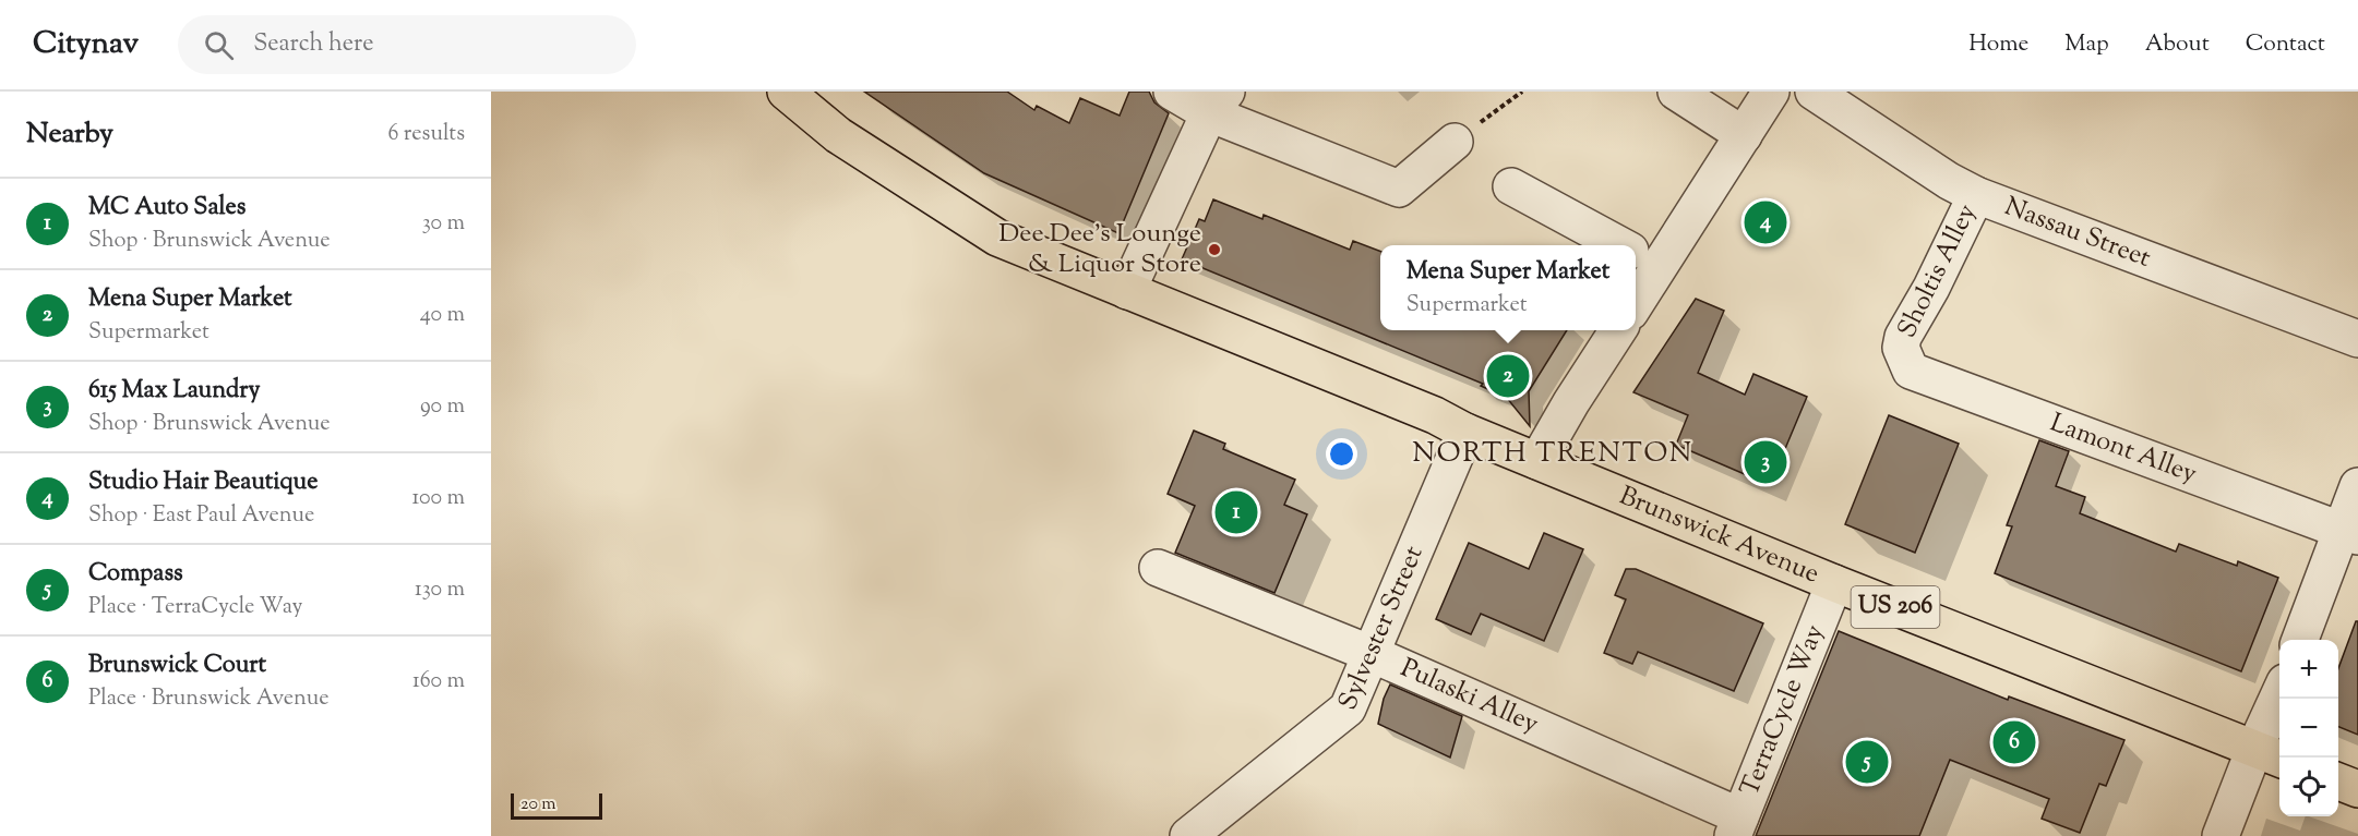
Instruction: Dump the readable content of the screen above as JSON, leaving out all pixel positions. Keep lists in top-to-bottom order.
{
  "streets": {
    "main road": ["Brunswick Avenue", "US 206"],
    "street": [
      "Nassau Street",
      "Sholtis Alley",
      "Lamont Alley",
      "Sylvester Street",
      "Pulaski Alley",
      "TerraCycle Way"
    ]
  },
  "crossings": [
    ["Nassau Street", "Sholtis Alley"],
    ["Sholtis Alley", "Lamont Alley"],
    ["Brunswick Avenue", "Sylvester Street"],
    ["Brunswick Avenue", "TerraCycle Way"],
    ["Sylvester Street", "Pulaski Alley"],
    ["Pulaski Alley", "TerraCycle Way"]
  ],
  "districts": ["NORTH TRENTON"],
  "places": ["Dee Dee's Lounge & Liquor Store"],
  "scale_bar": "20 m",
  "page": {
    "header": "Citynav",
    "search": "Search here",
    "nav": [
      "Home",
      "Map",
      "About",
      "Contact"
    ],
    "heading": ["Nearby", "6 results"],
    "list": [
      {
        "mark": "1",
        "name": "MC Auto Sales",
        "note": "Shop · Brunswick Avenue",
        "value": "30 m"
      },
      {
        "mark": "2",
        "name": "Mena Super Market",
        "note": "Supermarket",
        "value": "40 m"
      },
      {
        "mark": "3",
        "name": "615 Max Laundry",
        "note": "Shop · Brunswick Avenue",
        "value": "90 m"
      },
      {
        "mark": "4",
        "name": "Studio Hair Beautique",
        "note": "Shop · East Paul Avenue",
        "value": "100 m"
      },
      {
        "mark": "5",
        "name": "Compass",
        "note": "Place · TerraCycle Way",
        "value": "130 m"
      },
      {
        "mark": "6",
        "name": "Brunswick Court",
        "note": "Place · Brunswick Avenue",
        "value": "160 m"
      }
    ],
    "pins": [
      "4",
      "2",
      "3",
      "1",
      "6",
      "5"
    ],
    "popup": ["Mena Super Market", "Supermarket"],
    "map_buttons": ["+", "−"],
    "scale": "20 m"
  }
}
